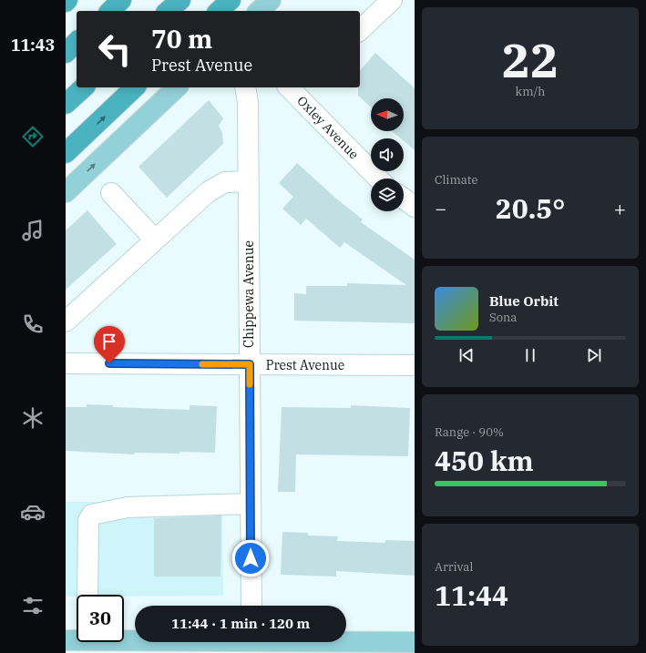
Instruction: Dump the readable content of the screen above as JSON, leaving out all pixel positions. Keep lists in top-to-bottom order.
{
  "streets": {
    "street": ["Oxley Avenue", "Chippewa Avenue", "Prest Avenue"]
  },
  "crossings": [
    ["Chippewa Avenue", "Prest Avenue"]
  ],
  "north": "left",
  "page": {
    "tabs": "11:43",
    "tile": [
      ["22", "km/h"],
      "Climate",
      ["Range · 90%", "450 km"],
      ["Arrival", "11:44"]
    ],
    "turn": ["70 m", "Prest Avenue"],
    "heat": ["−", "20.5°", "+"],
    "song": ["Blue Orbit", "Sona"],
    "limit": "30",
    "trip": "11:44 · 1 min · 120 m"
  }
}
